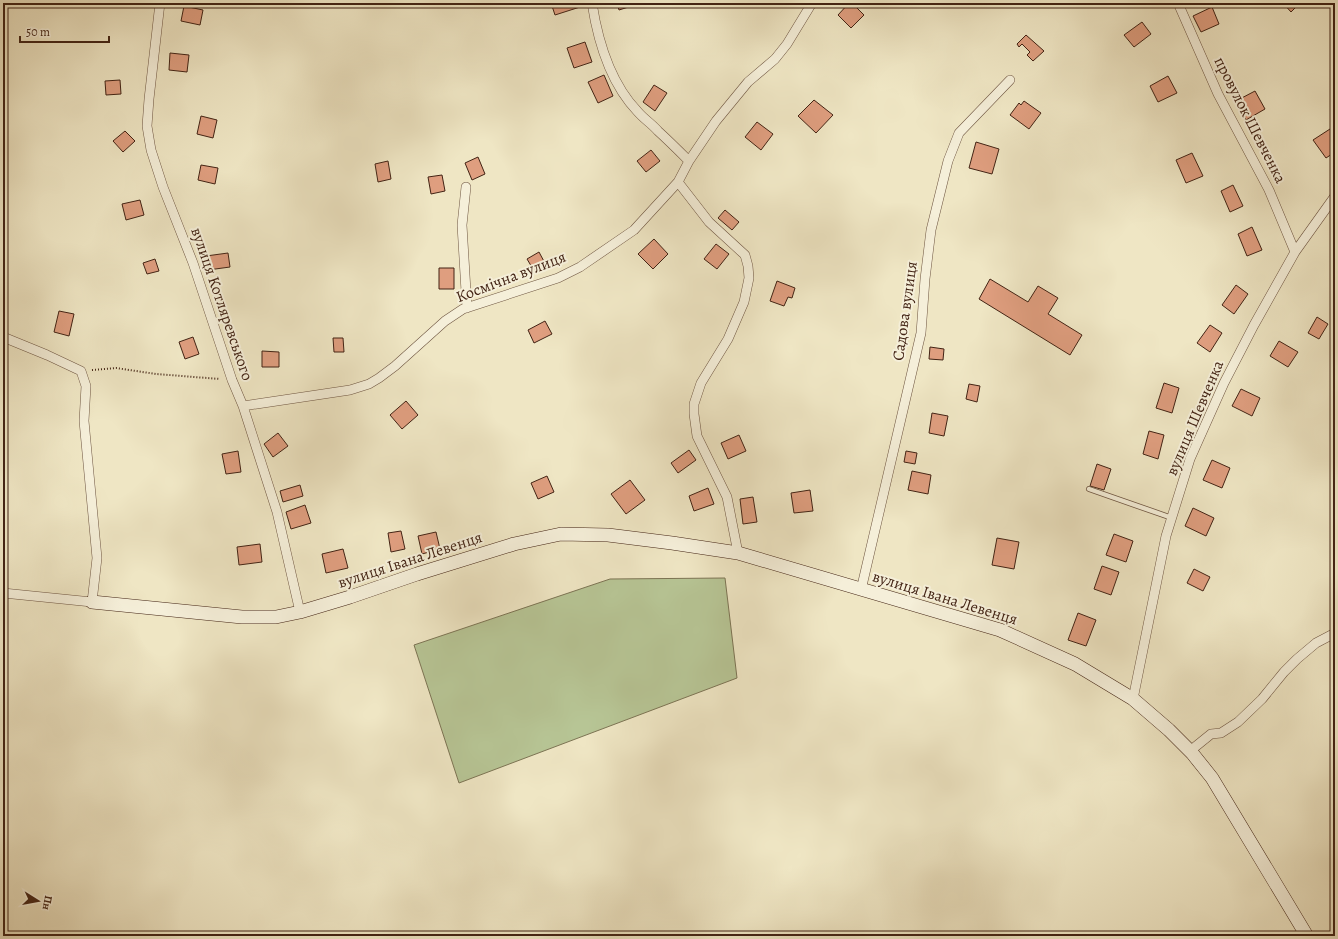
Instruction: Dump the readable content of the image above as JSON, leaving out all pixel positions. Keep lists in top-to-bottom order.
{
  "streets": {
    "street": [
      "провулок Шевченка",
      "Космічна вулиця",
      "вулиця Котляревського",
      "Садова вулиця",
      "вулиця Шевченка",
      "вулиця Івана Левенця"
    ]
  },
  "crossings": [
    ["провулок Шевченка", "вулиця Шевченка"],
    ["Космічна вулиця", "вулиця Котляревського"],
    ["вулиця Котляревського", "вулиця Івана Левенця"],
    ["Садова вулиця", "вулиця Івана Левенця"],
    ["вулиця Шевченка", "вулиця Івана Левенця"]
  ],
  "scale_bar": "50 m",
  "north": "right"
}
